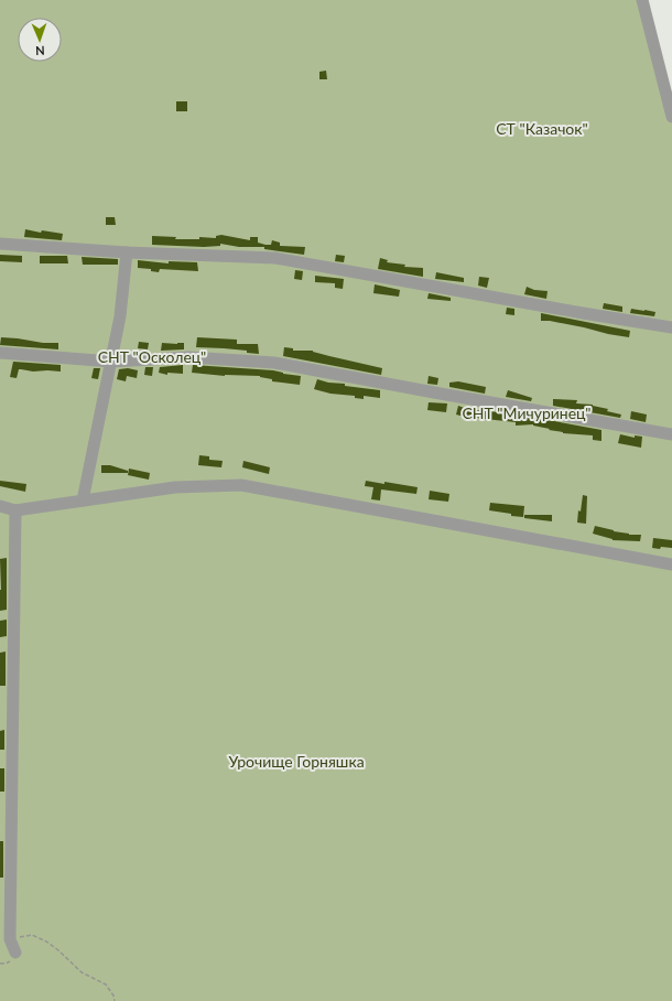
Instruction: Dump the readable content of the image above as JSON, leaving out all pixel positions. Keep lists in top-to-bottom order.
{
  "parks": [
    "СТ \"Казачок\"",
    "СНТ \"Осколец\"",
    "СНТ \"Мичуринец\"",
    "Урочище Горняшка"
  ],
  "north": "bottom"
}
